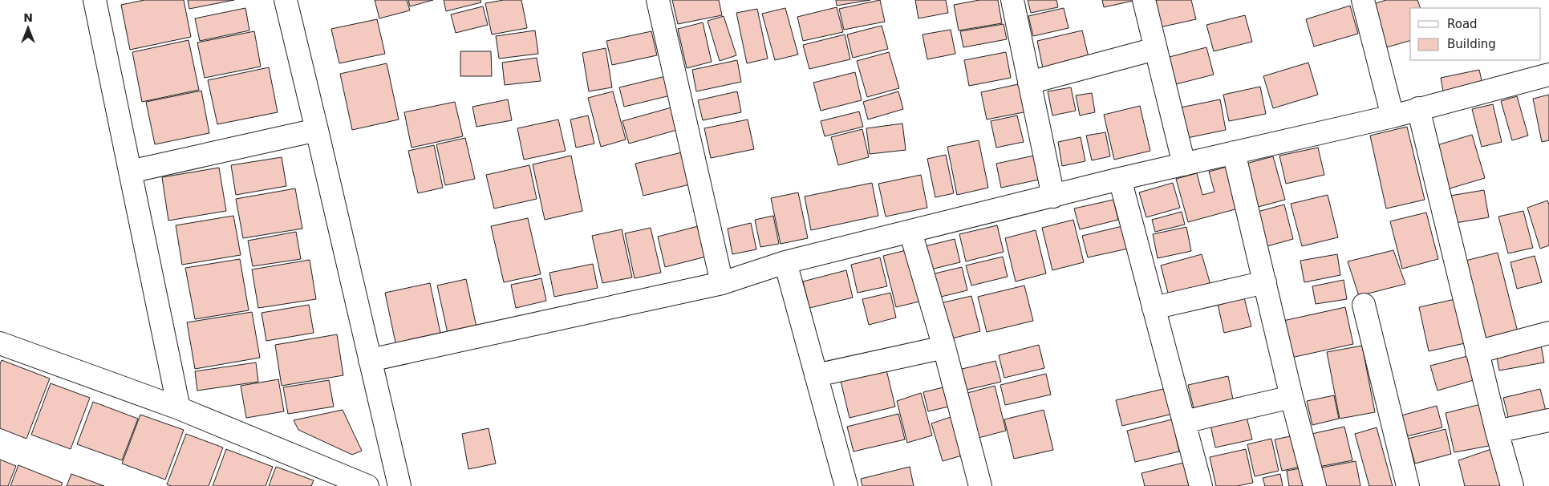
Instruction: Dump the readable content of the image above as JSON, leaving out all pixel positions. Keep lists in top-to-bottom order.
{
  "legend": ["Road", "Building"],
  "north": "top"
}
